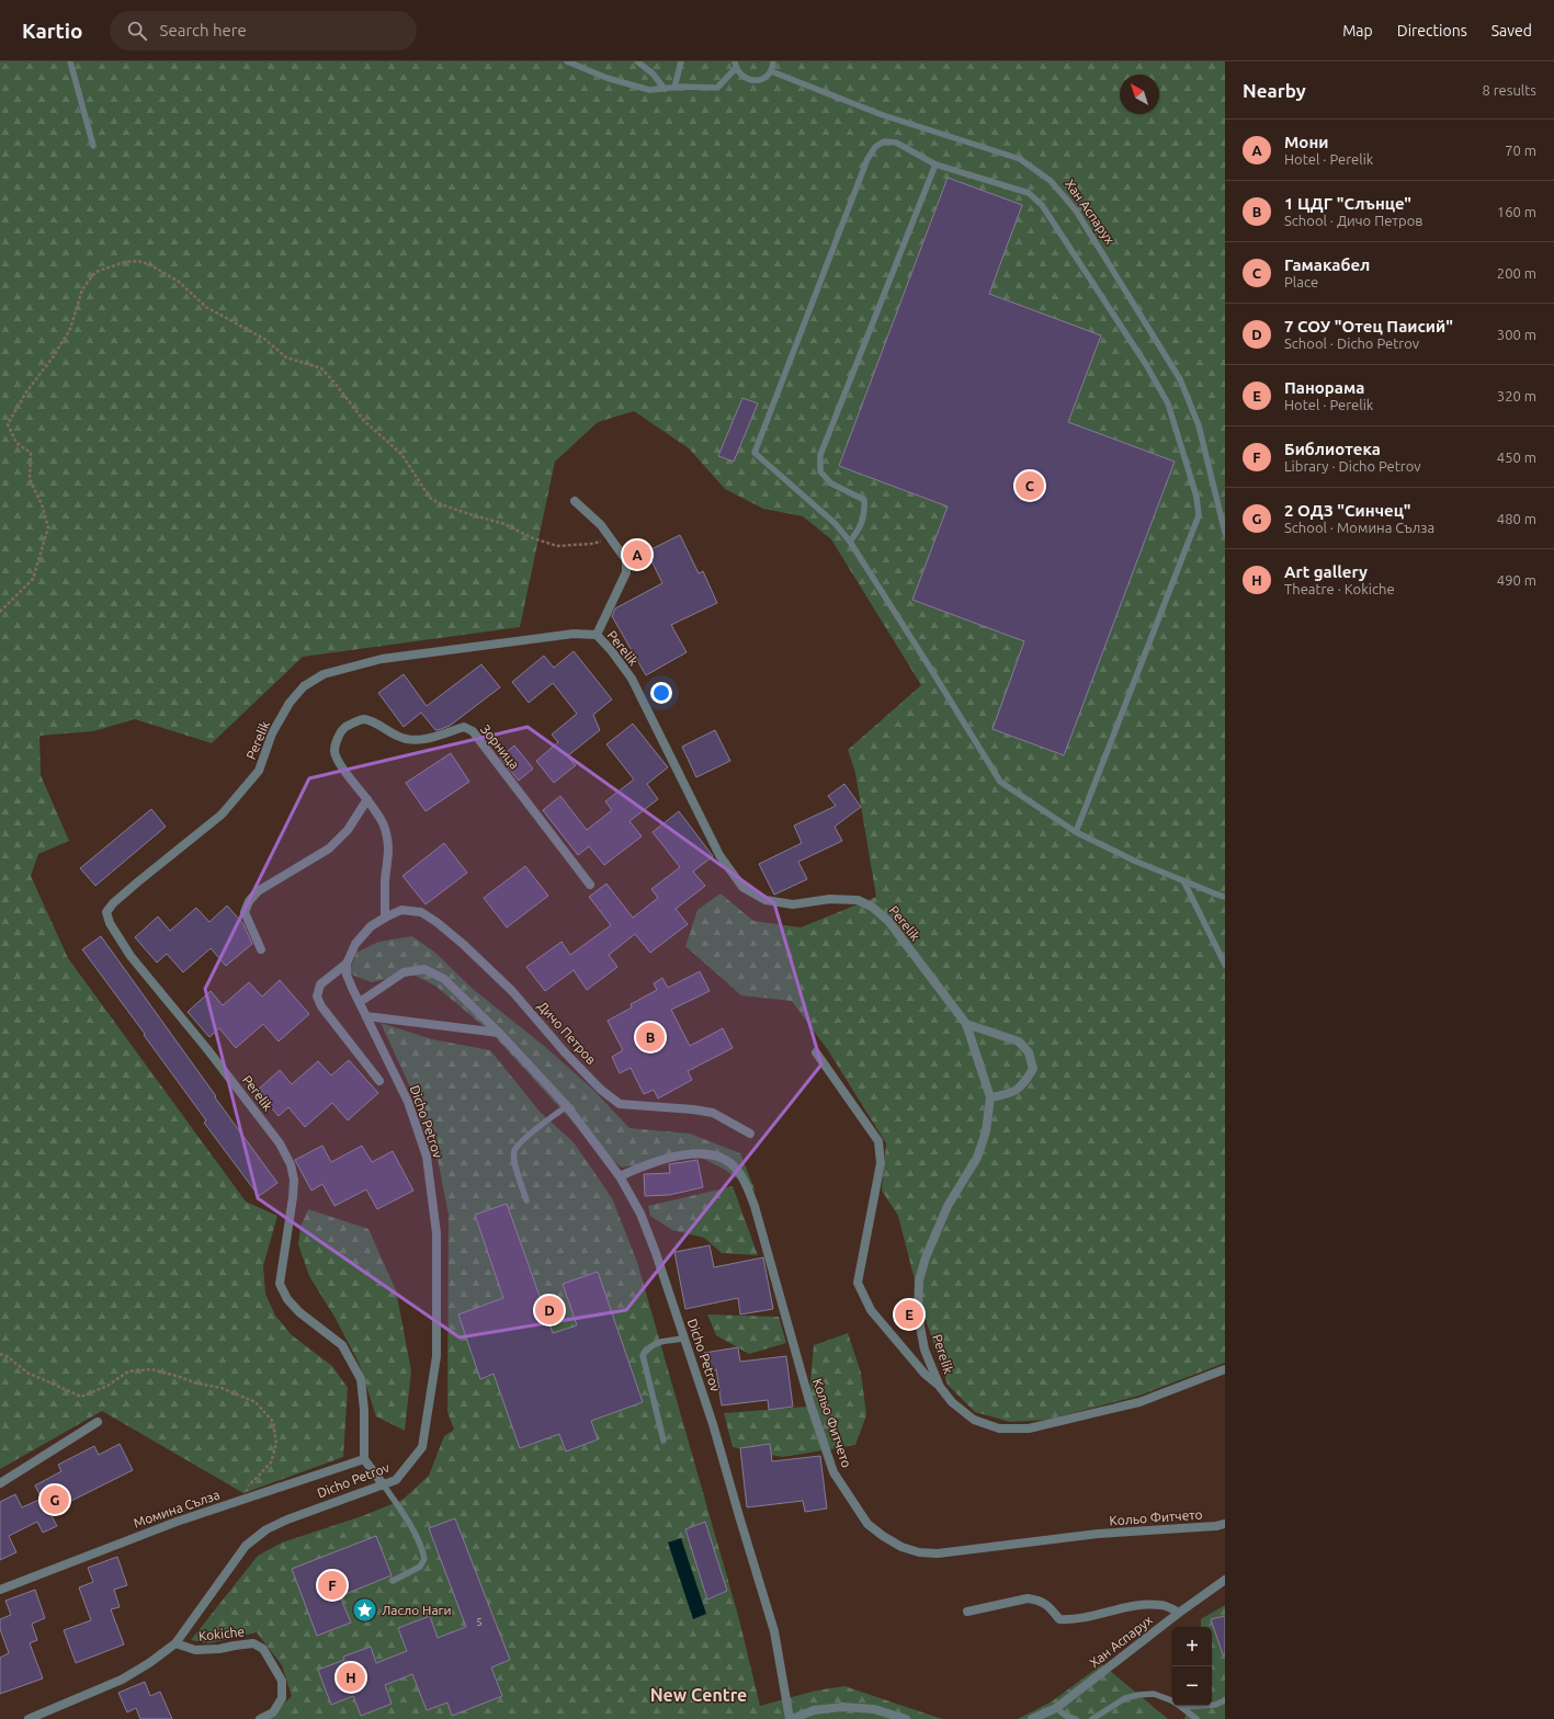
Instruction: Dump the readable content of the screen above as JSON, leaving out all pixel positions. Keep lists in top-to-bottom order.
{
  "streets": {
    "street": [
      "Хан Аспарух",
      "Perelik",
      "Зорница",
      "Дичо Петров",
      "Dicho Petrov",
      "Кольо Фитчето",
      "Момина Сълза",
      "Kokiche"
    ]
  },
  "crossings": [
    ["Perelik", "Момина Сълза"],
    ["Зорница", "Дичо Петров"],
    ["Dicho Petrov", "Кольо Фитчето"],
    ["Dicho Petrov", "Kokiche"]
  ],
  "districts": ["New Centre"],
  "places": {
    "place": ["Ласло Наги"]
  },
  "house_numbers": ["5"],
  "north": "top left",
  "page": {
    "header": "Kartio",
    "search": "Search here",
    "nav": ["Map", "Directions", "Saved"],
    "heading": ["Nearby", "8 results"],
    "list": [
      {
        "mark": "A",
        "name": "Мони",
        "note": "Hotel · Perelik",
        "value": "70 m"
      },
      {
        "mark": "B",
        "name": "1 ЦДГ \"Слънце\"",
        "note": "School · Дичо Петров",
        "value": "160 m"
      },
      {
        "mark": "C",
        "name": "Гамакабел",
        "note": "Place",
        "value": "200 m"
      },
      {
        "mark": "D",
        "name": "7 СОУ \"Отец Паисий\"",
        "note": "School · Dicho Petrov",
        "value": "300 m"
      },
      {
        "mark": "E",
        "name": "Панорама",
        "note": "Hotel · Perelik",
        "value": "320 m"
      },
      {
        "mark": "F",
        "name": "Библиотека",
        "note": "Library · Dicho Petrov",
        "value": "450 m"
      },
      {
        "mark": "G",
        "name": "2 ОДЗ \"Синчец\"",
        "note": "School · Момина Сълза",
        "value": "480 m"
      },
      {
        "mark": "H",
        "name": "Art gallery",
        "note": "Theatre · Kokiche",
        "value": "490 m"
      }
    ],
    "pins": [
      "C",
      "A",
      "B",
      "D",
      "E",
      "G",
      "F",
      "H"
    ],
    "map_buttons": ["+", "−"]
  }
}
